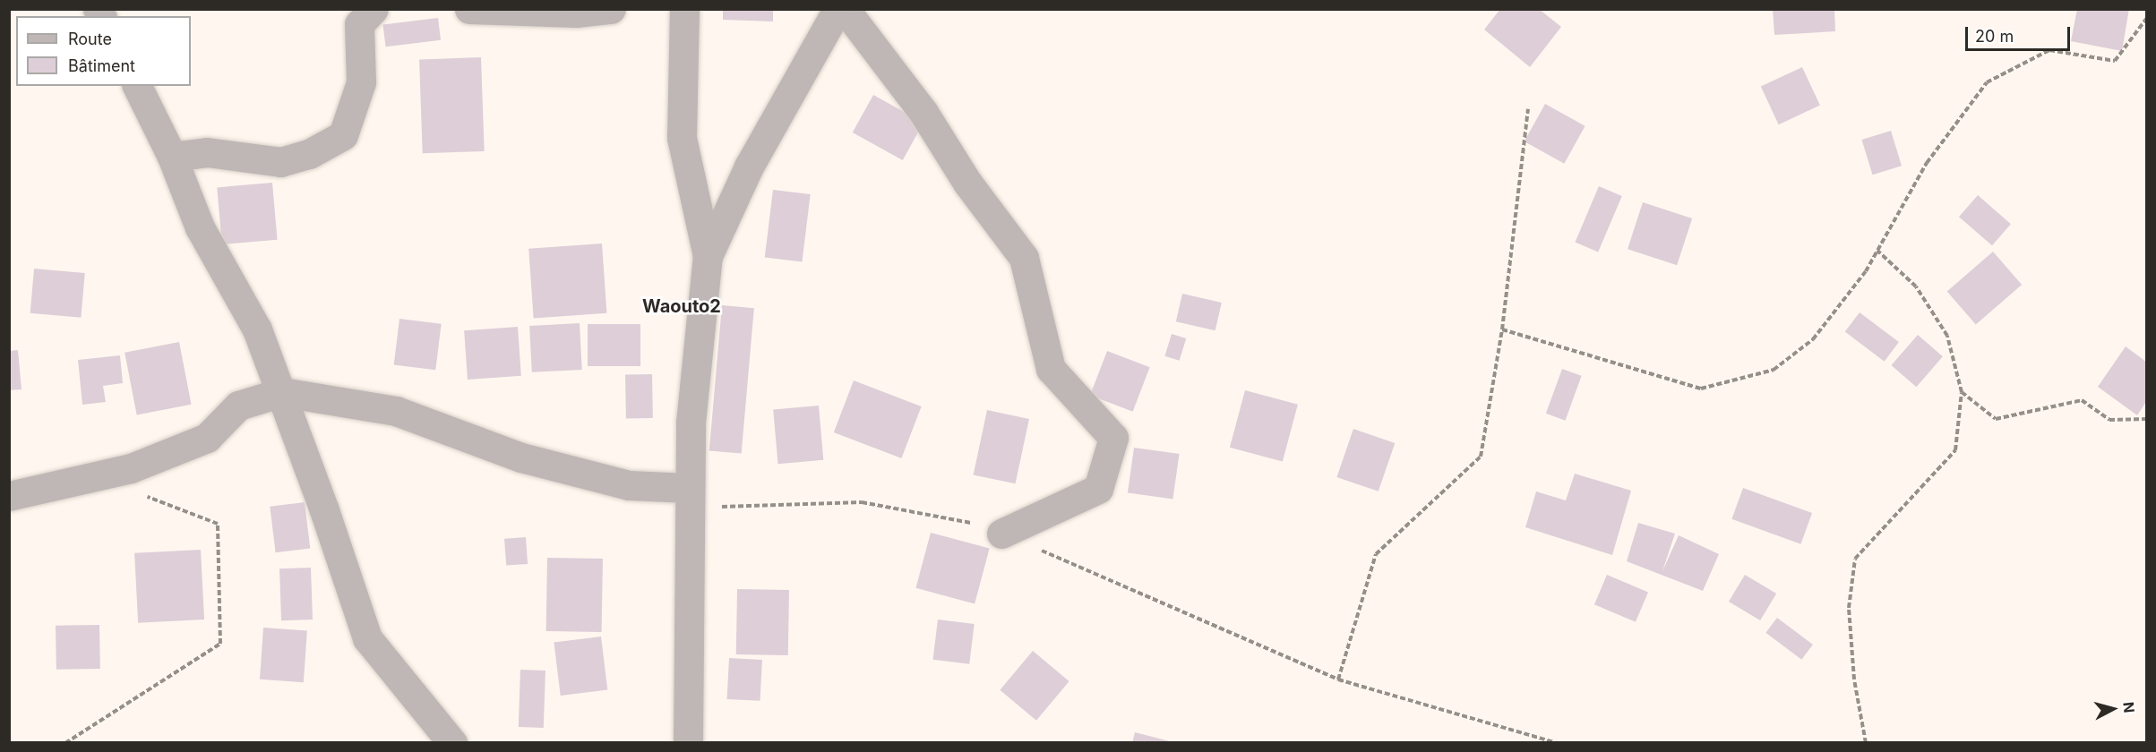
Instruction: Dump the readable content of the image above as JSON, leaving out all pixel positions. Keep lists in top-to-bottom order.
{
  "districts": ["Waouto2"],
  "legend": ["Route", "Bâtiment"],
  "scale_bar": "20 m",
  "north": "right"
}
